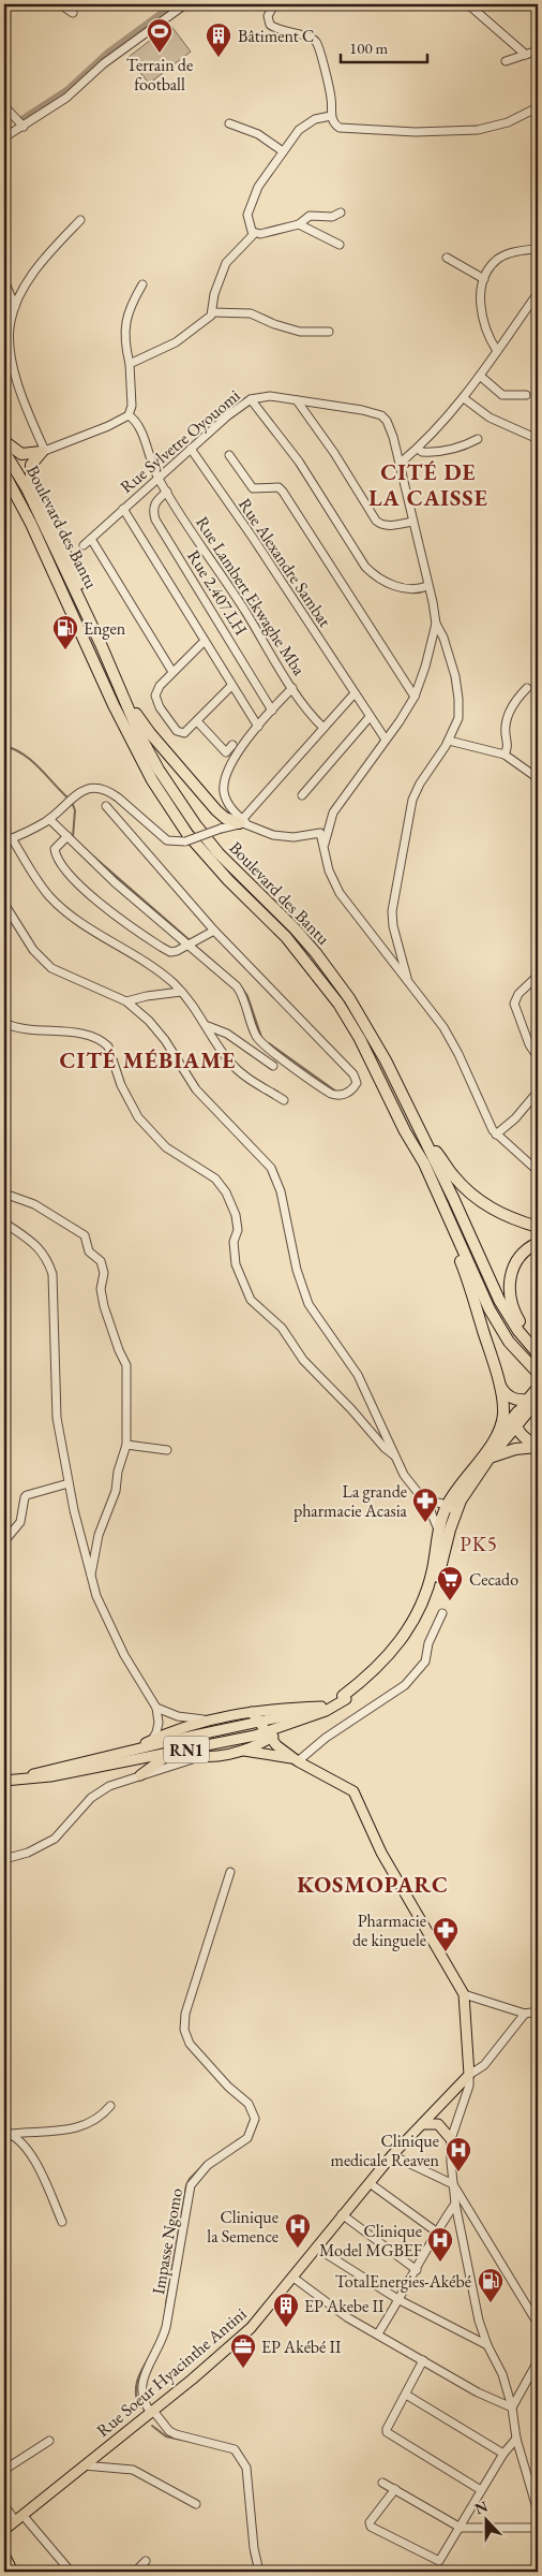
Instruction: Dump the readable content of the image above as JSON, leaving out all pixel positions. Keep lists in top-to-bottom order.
{
  "streets": {
    "highway": ["Boulevard des Bantu", "RN1"],
    "main road": ["Rue Soeur Hyacinthe Antini"],
    "street": [
      "Rue Sylvetre Oyouomi",
      "Rue Alexandre Sambat",
      "Rue 2.407.LH",
      "Rue Lambert Ekwaghe Mba",
      "Impasse Ngomo"
    ]
  },
  "crossings": [
    ["Rue Sylvetre Oyouomi", "Rue Alexandre Sambat"],
    ["Rue Sylvetre Oyouomi", "Rue Lambert Ekwaghe Mba"],
    ["Rue 2.407.LH", "Rue Lambert Ekwaghe Mba"],
    ["Impasse Ngomo", "Rue Soeur Hyacinthe Antini"]
  ],
  "districts": [
    "CITÉ DE LA CAISSE",
    "CITÉ MÉBIAME",
    "PK5",
    "KOSMOPARC"
  ],
  "places": {
    "sports": ["Terrain de football"],
    "building": ["Bâtiment C", "EP Akebe II"],
    "fuel station": ["Engen", "TotalEnergies-Akébé"],
    "pharmacy": ["La grande pharmacie Acasia", "Pharmacie de kinguele"],
    "supermarket": ["Cecado"],
    "hospital": ["Clinique medicale Reaven", "Clinique la Semence", "Clinique Model MGBEF"],
    "office": ["EP Akébé II"]
  },
  "scale_bar": "100 m",
  "north": "top"
}
